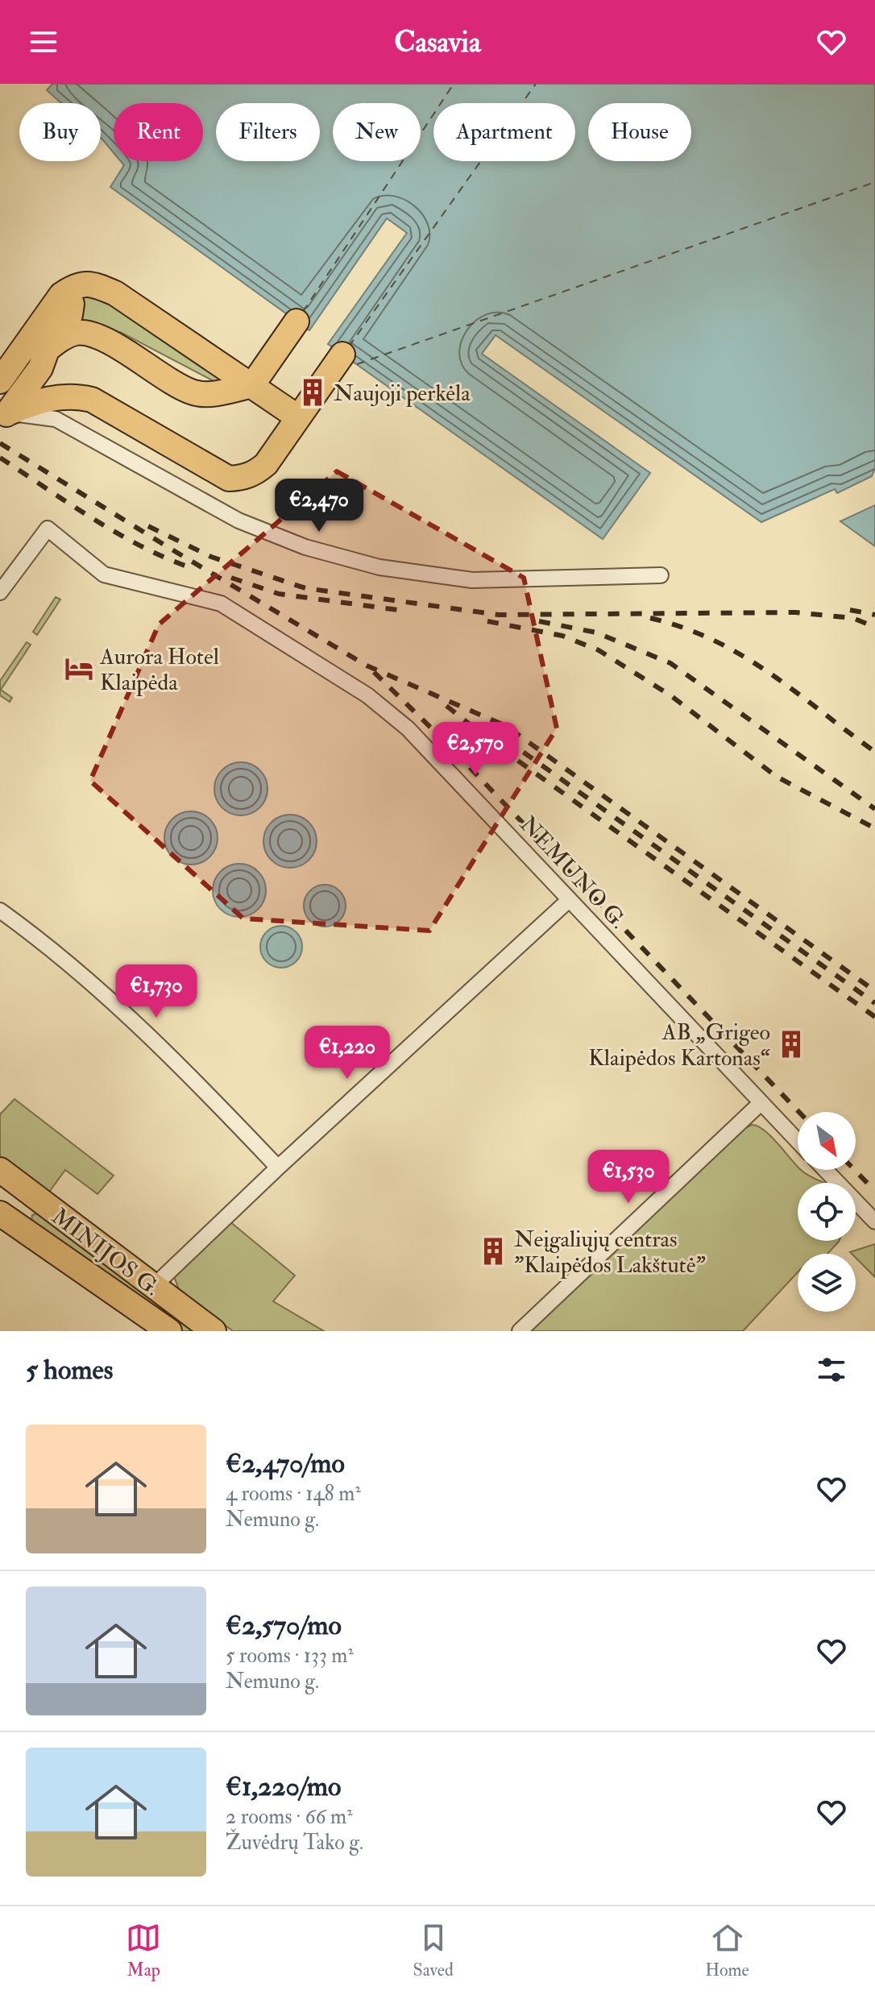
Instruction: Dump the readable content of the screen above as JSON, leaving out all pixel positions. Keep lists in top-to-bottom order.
{
  "streets": {
    "main road": ["MINIJOS G."],
    "street": ["NEMUNO G."]
  },
  "places": {
    "building": ["Naujoji perkėla", "AB „Grigeo Klaipėdos Kartonas“", "Neįgaliųjų centras \"Klaipėdos Lakštutė\""],
    "hotel": ["Aurora Hotel Klaipėda"]
  },
  "north": "bottom right",
  "page": {
    "header": "Casavia",
    "chip": [
      "Buy",
      "Rent",
      "Filters",
      "New",
      "Apartment",
      "House"
    ],
    "price": [
      "€2,470",
      "€2,570",
      "€1,730",
      "€1,220",
      "€1,530"
    ],
    "heading": "5 homes",
    "list": [
      {
        "name": "€2,470/mo",
        "note": "4 rooms · 148 m² · Nemuno g."
      },
      {
        "name": "€2,570/mo",
        "note": "5 rooms · 133 m² · Nemuno g."
      },
      {
        "name": "€1,220/mo",
        "note": "2 rooms · 66 m² · Žuvėdrų Tako g."
      }
    ],
    "tabs": ["Map", "Saved", "Home"]
  }
}
